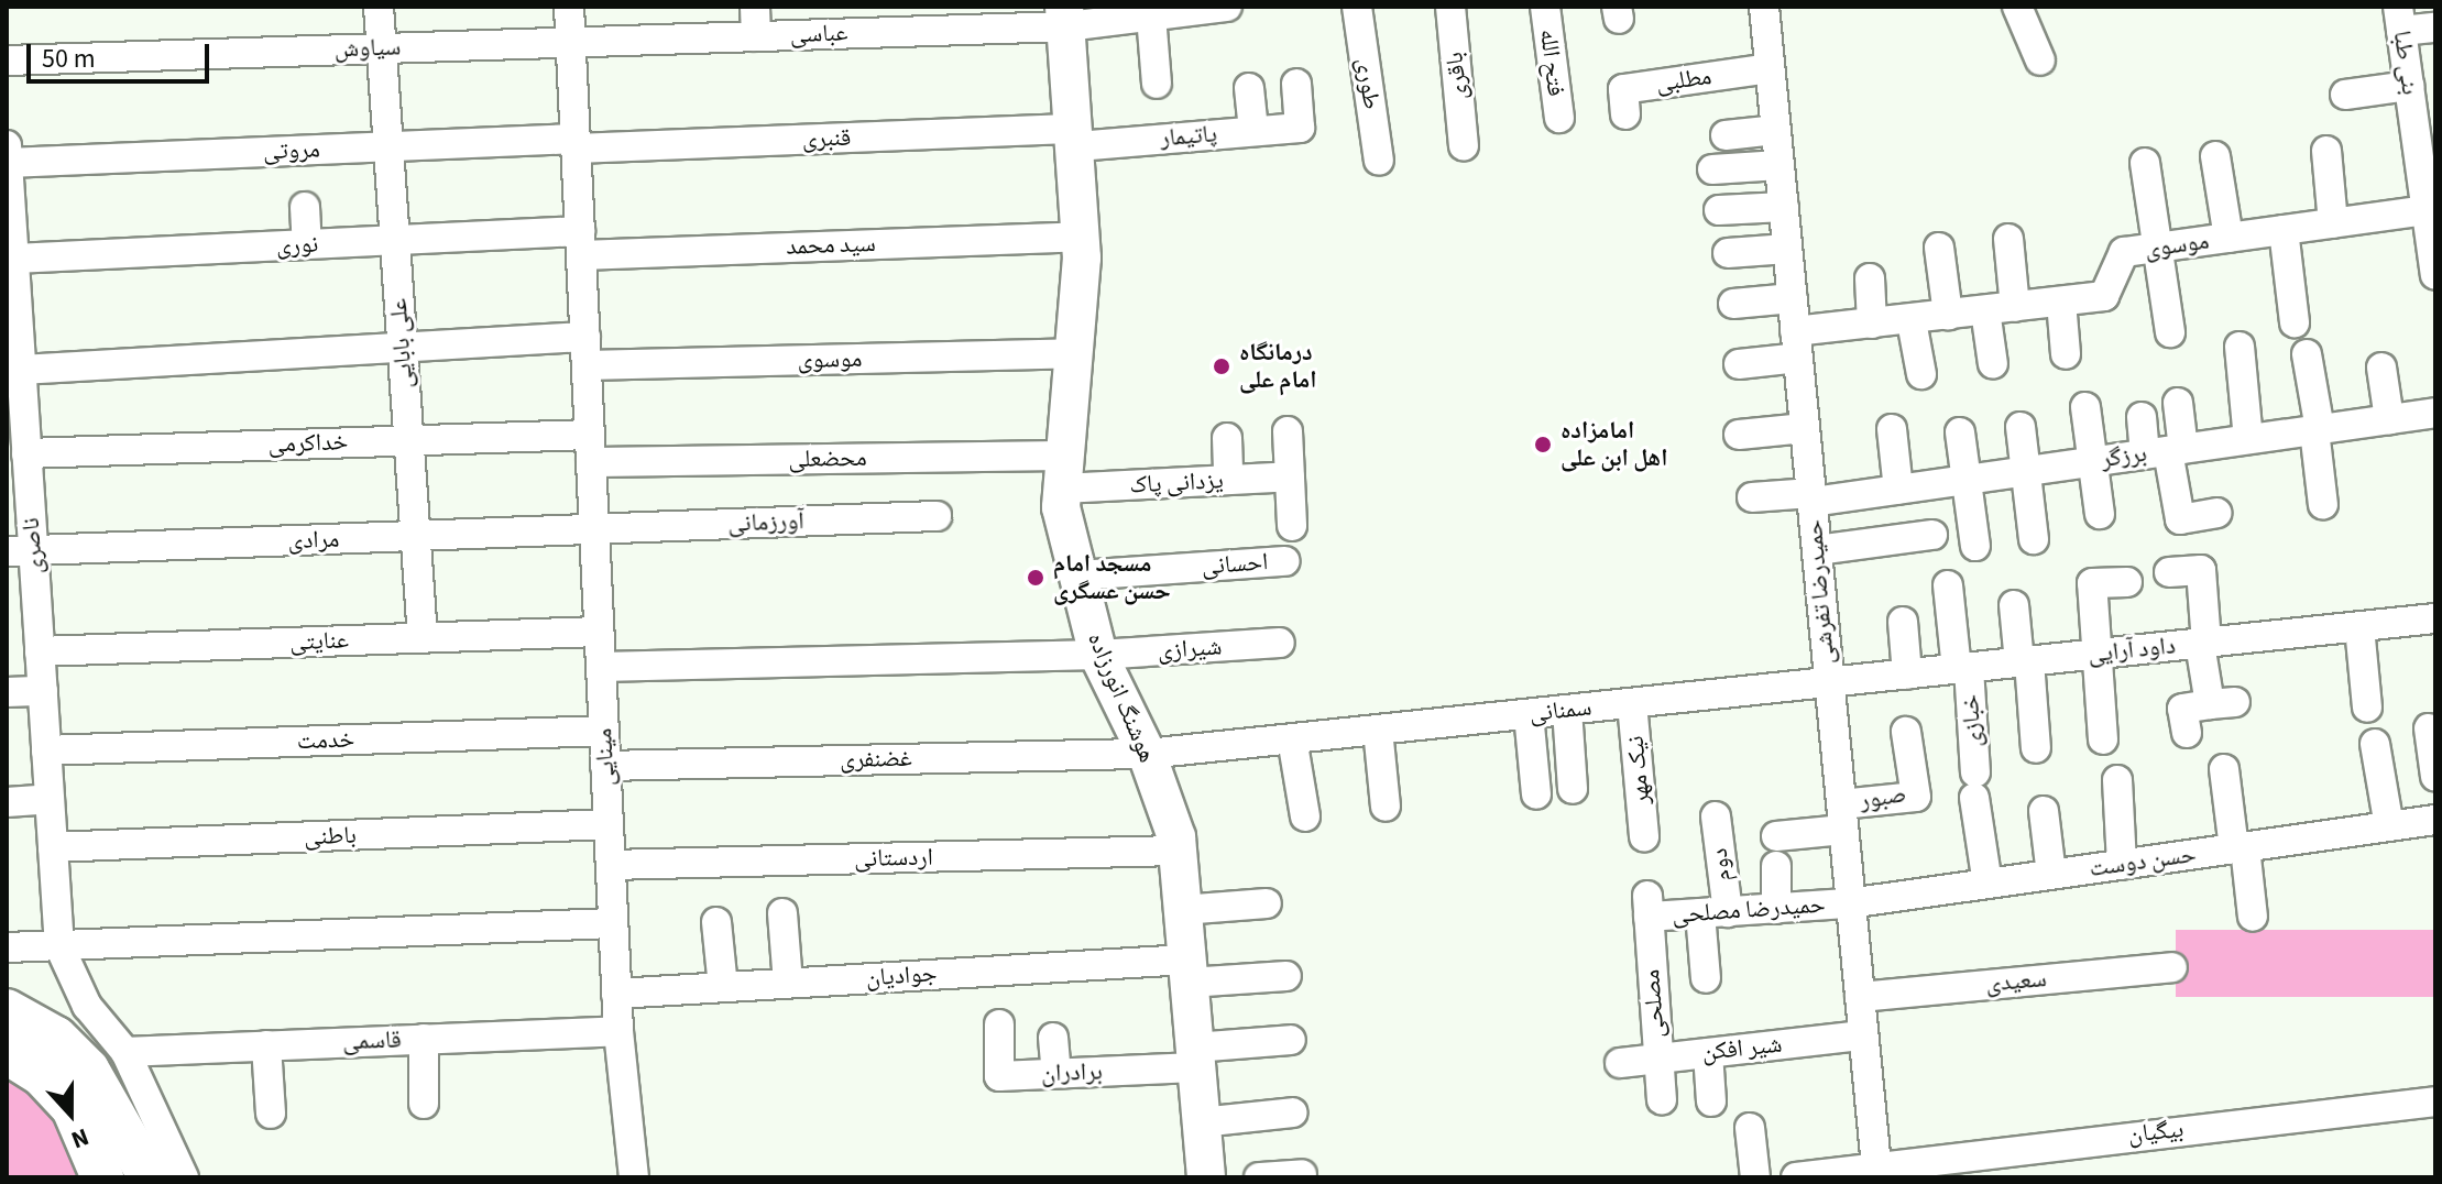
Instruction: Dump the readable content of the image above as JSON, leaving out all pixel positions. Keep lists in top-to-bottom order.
{
  "streets": {
    "main road": ["هوشنگ انورزاده"],
    "street": [
      "عباسی",
      "سیاوش",
      "فتح الله",
      "بنی طبا",
      "باقری",
      "مطلبی",
      "طوری",
      "پاتیمار",
      "قنبری",
      "مروتی",
      "نوری",
      "سید محمد",
      "موسوی",
      "علی بابایی",
      "خداکرمی",
      "برزگر",
      "محضعلی",
      "یزدانی پاک",
      "آورزمانی",
      "مرادی",
      "ناصری",
      "احسانی",
      "حمیدرضا تفرشی",
      "عنایتی",
      "شیرازی",
      "داود آرایی",
      "سمنانی",
      "خبازی",
      "خدمت",
      "مینایی",
      "غضنفری",
      "نیک مهر",
      "صبور",
      "باطنی",
      "اردستانی",
      "حسن دوست",
      "دوم",
      "حمیدرضا مصلحی",
      "جوادیان",
      "سعیدی",
      "مصلحی",
      "قاسمی",
      "شیر افکن",
      "برادران",
      "بیگیان"
    ]
  },
  "crossings": [
    ["عباسی", "سیاوش"],
    ["عباسی", "هوشنگ انورزاده"],
    ["عباسی", "مینایی"],
    ["سیاوش", "علی بابایی"],
    ["سیاوش", "مینایی"],
    ["بنی طبا", "موسوی"],
    ["مطلبی", "حمیدرضا تفرشی"],
    ["پاتیمار", "قنبری"],
    ["پاتیمار", "هوشنگ انورزاده"],
    ["قنبری", "مروتی"],
    ["قنبری", "هوشنگ انورزاده"],
    ["قنبری", "مینایی"],
    ["مروتی", "علی بابایی"],
    ["مروتی", "ناصری"],
    ["مروتی", "مینایی"],
    ["نوری", "سید محمد"],
    ["نوری", "علی بابایی"],
    ["نوری", "ناصری"],
    ["نوری", "مینایی"],
    ["سید محمد", "هوشنگ انورزاده"],
    ["سید محمد", "مینایی"],
    ["موسوی", "حمیدرضا تفرشی"],
    ["موسوی", "هوشنگ انورزاده"],
    ["موسوی", "مینایی"],
    ["علی بابایی", "خداکرمی"],
    ["علی بابایی", "مرادی"],
    ["علی بابایی", "عنایتی"],
    ["خداکرمی", "محضعلی"],
    ["خداکرمی", "ناصری"],
    ["خداکرمی", "مینایی"],
    ["برزگر", "حمیدرضا تفرشی"],
    ["محضعلی", "یزدانی پاک"],
    ["محضعلی", "هوشنگ انورزاده"],
    ["محضعلی", "مینایی"],
    ["یزدانی پاک", "هوشنگ انورزاده"],
    ["آورزمانی", "مرادی"],
    ["آورزمانی", "مینایی"],
    ["مرادی", "ناصری"],
    ["مرادی", "مینایی"],
    ["ناصری", "عنایتی"],
    ["ناصری", "خدمت"],
    ["ناصری", "باطنی"],
    ["احسانی", "هوشنگ انورزاده"],
    ["حمیدرضا تفرشی", "داود آرایی"],
    ["حمیدرضا تفرشی", "سمنانی"],
    ["حمیدرضا تفرشی", "صبور"],
    ["حمیدرضا تفرشی", "حسن دوست"],
    ["حمیدرضا تفرشی", "حمیدرضا مصلحی"],
    ["حمیدرضا تفرشی", "سعیدی"],
    ["حمیدرضا تفرشی", "شیر افکن"],
    ["حمیدرضا تفرشی", "بیگیان"],
    ["عنایتی", "مینایی"],
    ["شیرازی", "هوشنگ انورزاده"],
    ["داود آرایی", "سمنانی"],
    ["داود آرایی", "خبازی"],
    ["هوشنگ انورزاده", "سمنانی"],
    ["هوشنگ انورزاده", "غضنفری"],
    ["هوشنگ انورزاده", "اردستانی"],
    ["هوشنگ انورزاده", "جوادیان"],
    ["هوشنگ انورزاده", "برادران"],
    ["سمنانی", "غضنفری"],
    ["سمنانی", "نیک مهر"],
    ["خبازی", "حسن دوست"],
    ["خدمت", "مینایی"],
    ["مینایی", "غضنفری"],
    ["مینایی", "باطنی"],
    ["مینایی", "اردستانی"],
    ["مینایی", "جوادیان"],
    ["مینایی", "قاسمی"],
    ["حسن دوست", "حمیدرضا مصلحی"],
    ["دوم", "حمیدرضا مصلحی"],
    ["حمیدرضا مصلحی", "مصلحی"],
    ["مصلحی", "شیر افکن"]
  ],
  "places": ["درمانگاه امام علی", "امامزاده اهل ابن علی", "مسجد امام حسن عسگری"],
  "scale_bar": "50 m",
  "north": "bottom"
}
